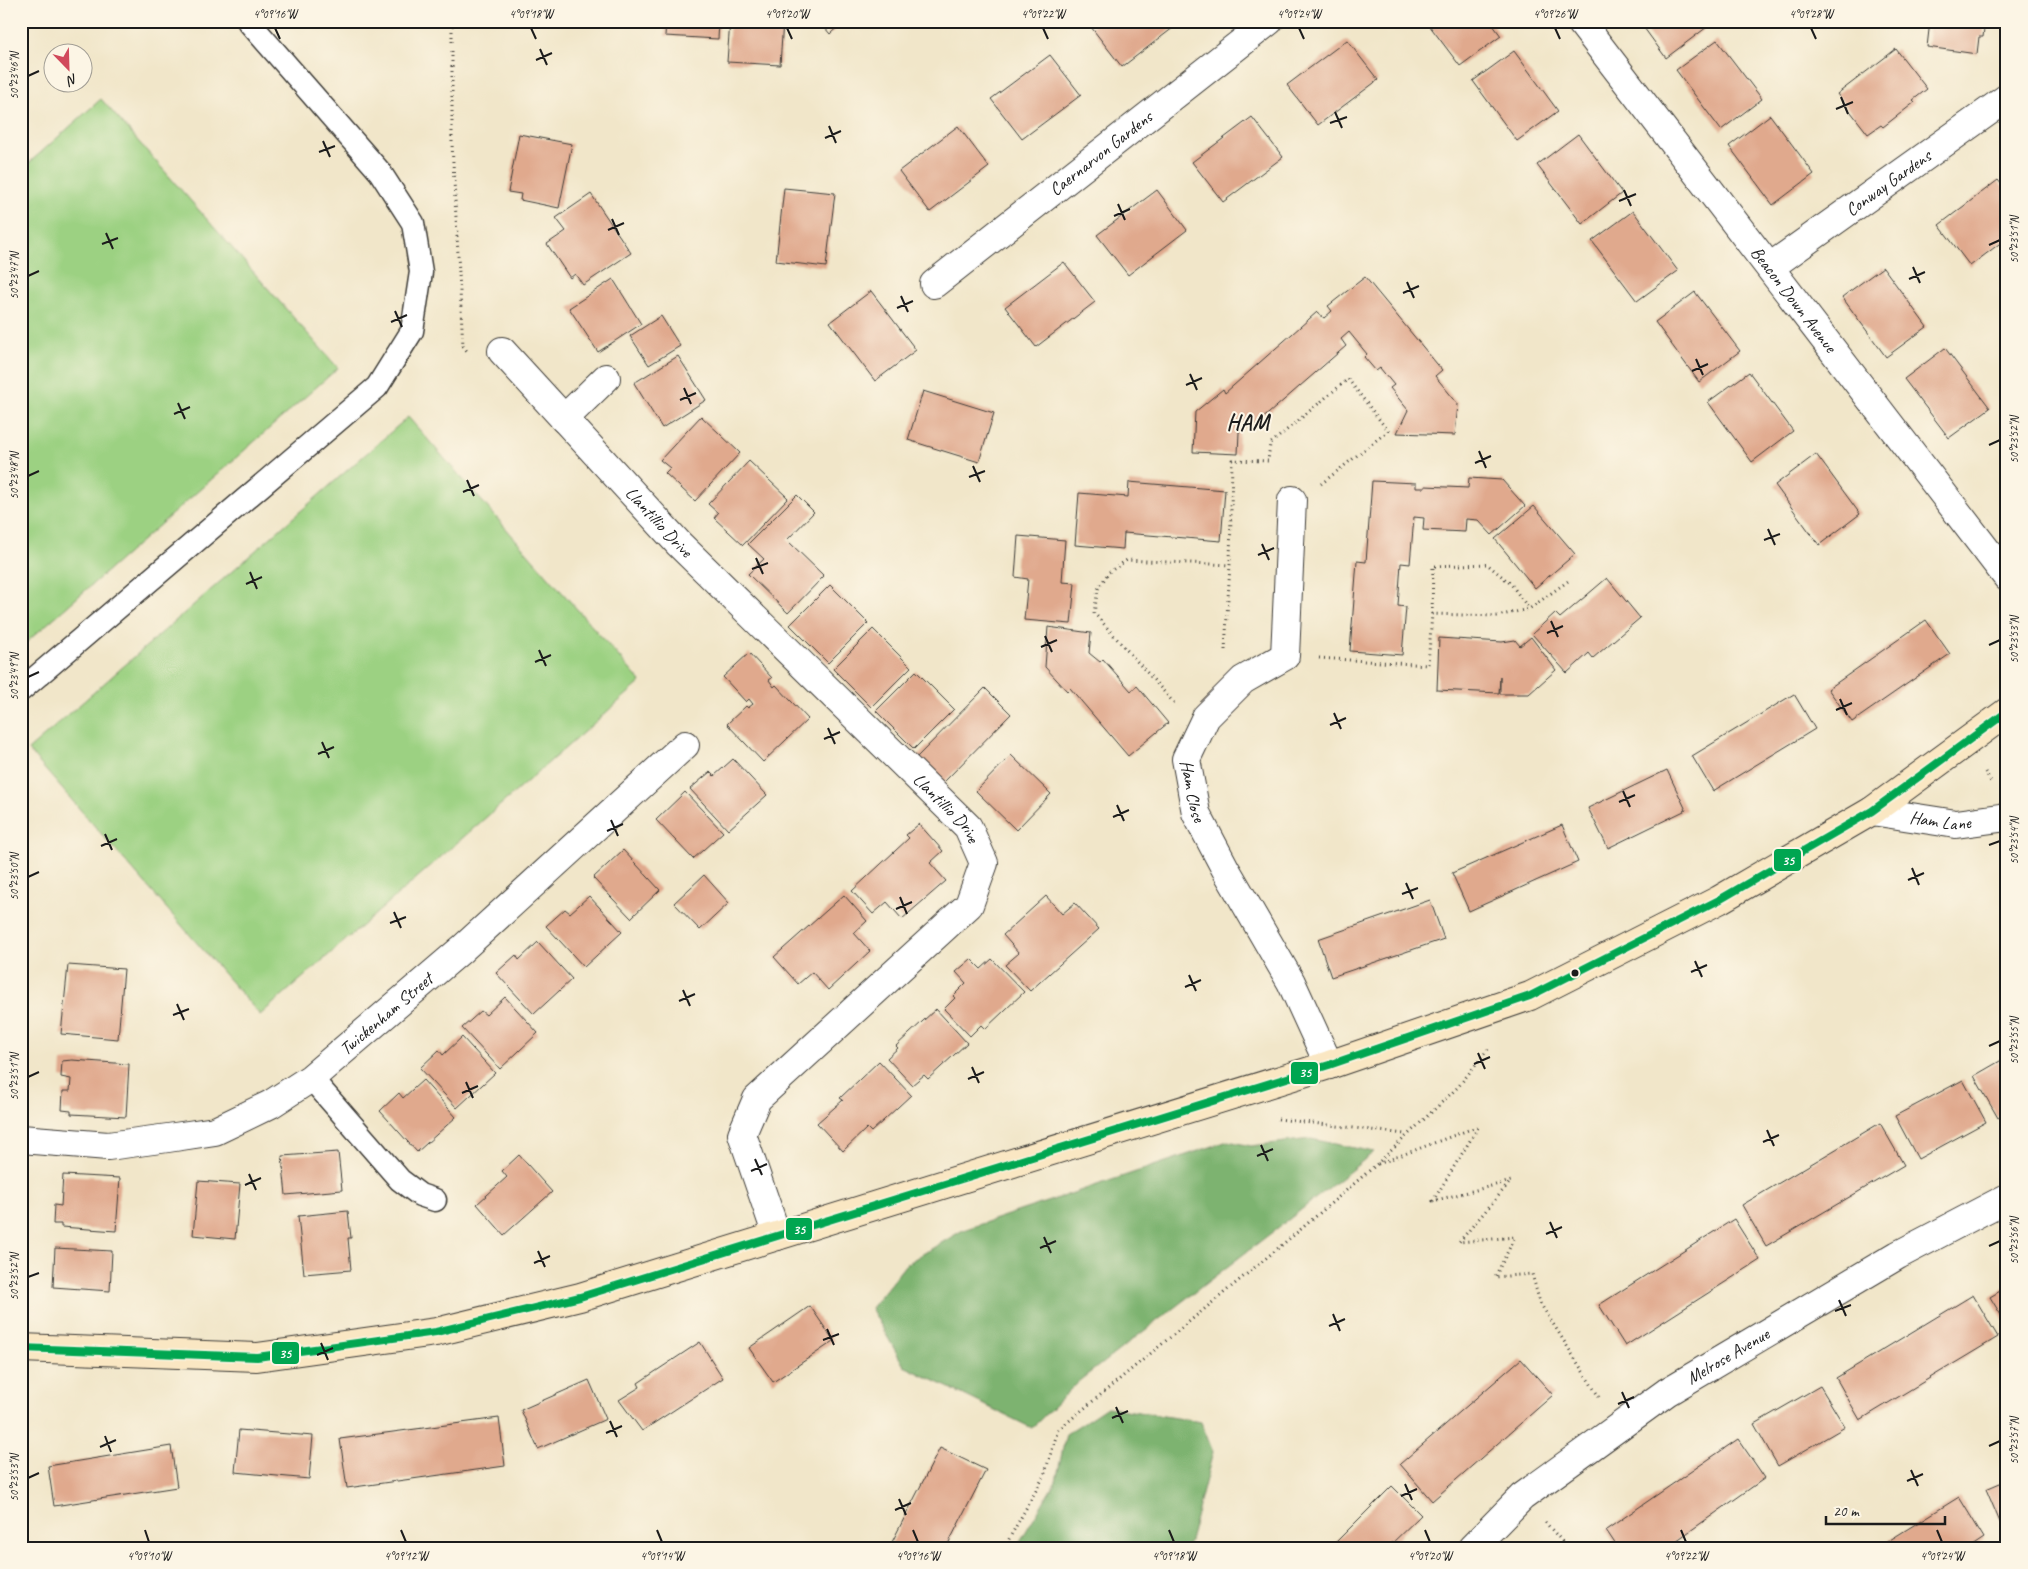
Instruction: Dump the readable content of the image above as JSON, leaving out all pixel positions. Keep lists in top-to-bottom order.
{
  "streets": {
    "street": [
      "Caernarvon Gardens",
      "Conway Gardens",
      "Beacon Down Avenue",
      "Llantillio Drive",
      "Ham Close",
      "Ham Lane",
      "Twickenham Street",
      "Melrose Avenue"
    ]
  },
  "crossings": [
    ["Conway Gardens", "Beacon Down Avenue"]
  ],
  "districts": ["HAM"],
  "lines": ["transit line 35"],
  "scale_bar": "20 m",
  "north": "bottom right",
  "coordinates": [
    "4°09'16\"W",
    "4°09'18\"W",
    "4°09'20\"W",
    "4°09'22\"W",
    "4°09'24\"W",
    "4°09'26\"W",
    "4°09'28\"W",
    "50°23'46\"N",
    "50°23'51\"N",
    "50°23'47\"N",
    "50°23'52\"N",
    "50°23'48\"N",
    "50°23'53\"N",
    "50°23'49\"N",
    "50°23'54\"N",
    "50°23'50\"N",
    "50°23'55\"N",
    "50°23'56\"N",
    "50°23'57\"N",
    "4°09'10\"W",
    "4°09'12\"W",
    "4°09'14\"W"
  ]
}
